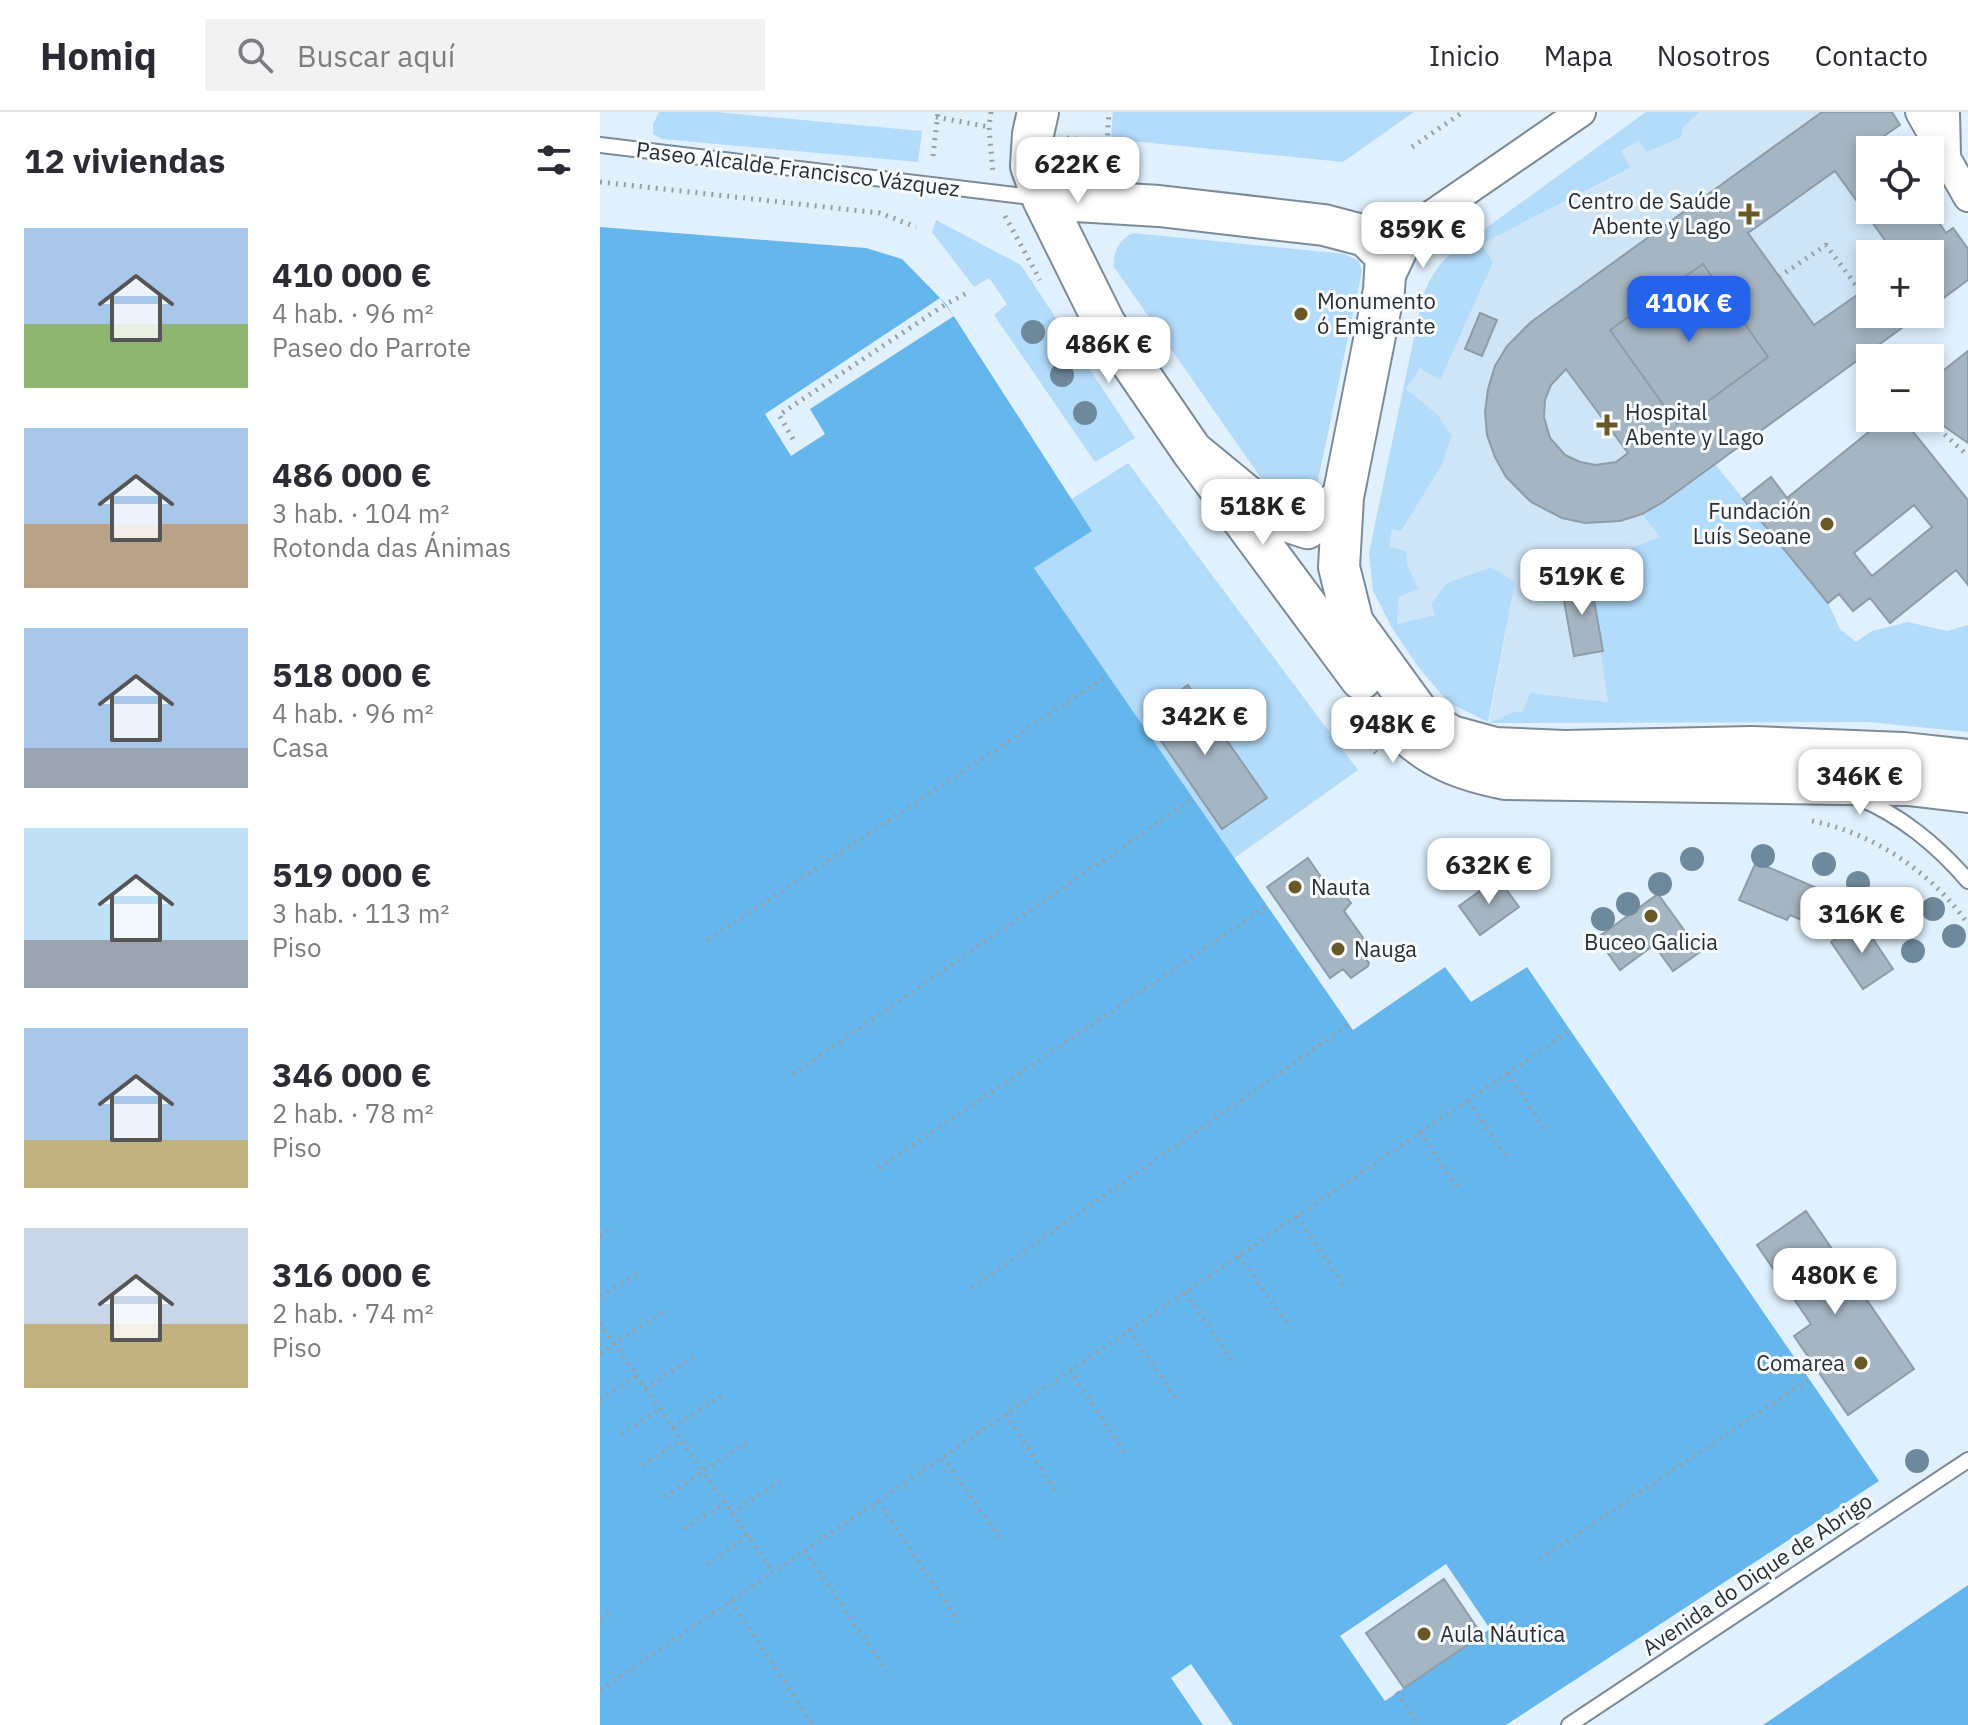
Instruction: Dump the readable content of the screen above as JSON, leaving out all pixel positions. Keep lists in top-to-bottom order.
{
  "streets": {
    "lane": ["Paseo Alcalde Francisco Vázquez", "Avenida do Dique de Abrigo"]
  },
  "places": {
    "health": ["Centro de Saúde Abente y Lago", "Hospital Abente y Lago"],
    "other": [
      "Monumento ó Emigrante",
      "Fundación Luís Seoane",
      "Nauta",
      "Buceo Galicia",
      "Nauga",
      "Comarea",
      "Aula Náutica"
    ]
  },
  "page": {
    "header": "Homiq",
    "search": "Buscar aquí",
    "nav": [
      "Inicio",
      "Mapa",
      "Nosotros",
      "Contacto"
    ],
    "heading": "12 viviendas",
    "map_buttons": ["+", "−"],
    "price": [
      "622K €",
      "859K €",
      "410K €",
      "486K €",
      "518K €",
      "519K €",
      "342K €",
      "948K €",
      "346K €",
      "632K €",
      "316K €",
      "480K €"
    ],
    "list": [
      {
        "name": "410 000 €",
        "note": "4 hab. · 96 m² · Paseo do Parrote"
      },
      {
        "name": "486 000 €",
        "note": "3 hab. · 104 m² · Rotonda das Ánimas"
      },
      {
        "name": "518 000 €",
        "note": "4 hab. · 96 m² · Casa"
      },
      {
        "name": "519 000 €",
        "note": "3 hab. · 113 m² · Piso"
      },
      {
        "name": "346 000 €",
        "note": "2 hab. · 78 m² · Piso"
      },
      {
        "name": "316 000 €",
        "note": "2 hab. · 74 m² · Piso"
      }
    ]
  }
}
